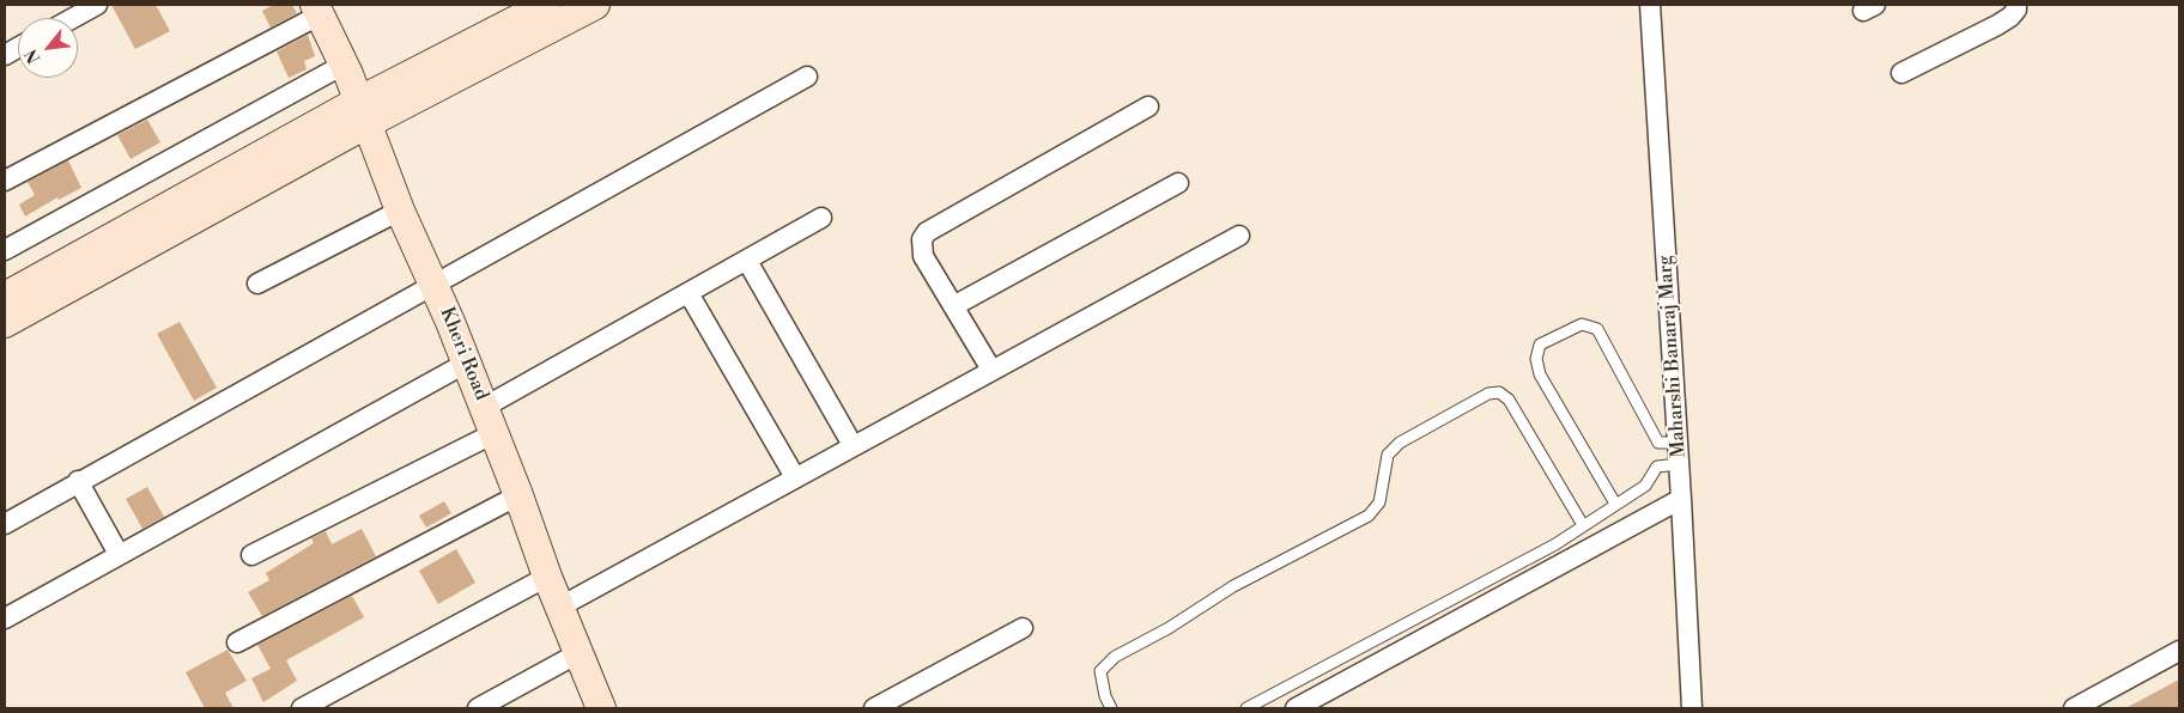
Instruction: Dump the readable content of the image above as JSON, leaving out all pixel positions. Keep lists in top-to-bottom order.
{
  "streets": {
    "street": ["Kheri Road", "Maharshi Banaraj Marg"]
  },
  "north": "bottom left"
}
